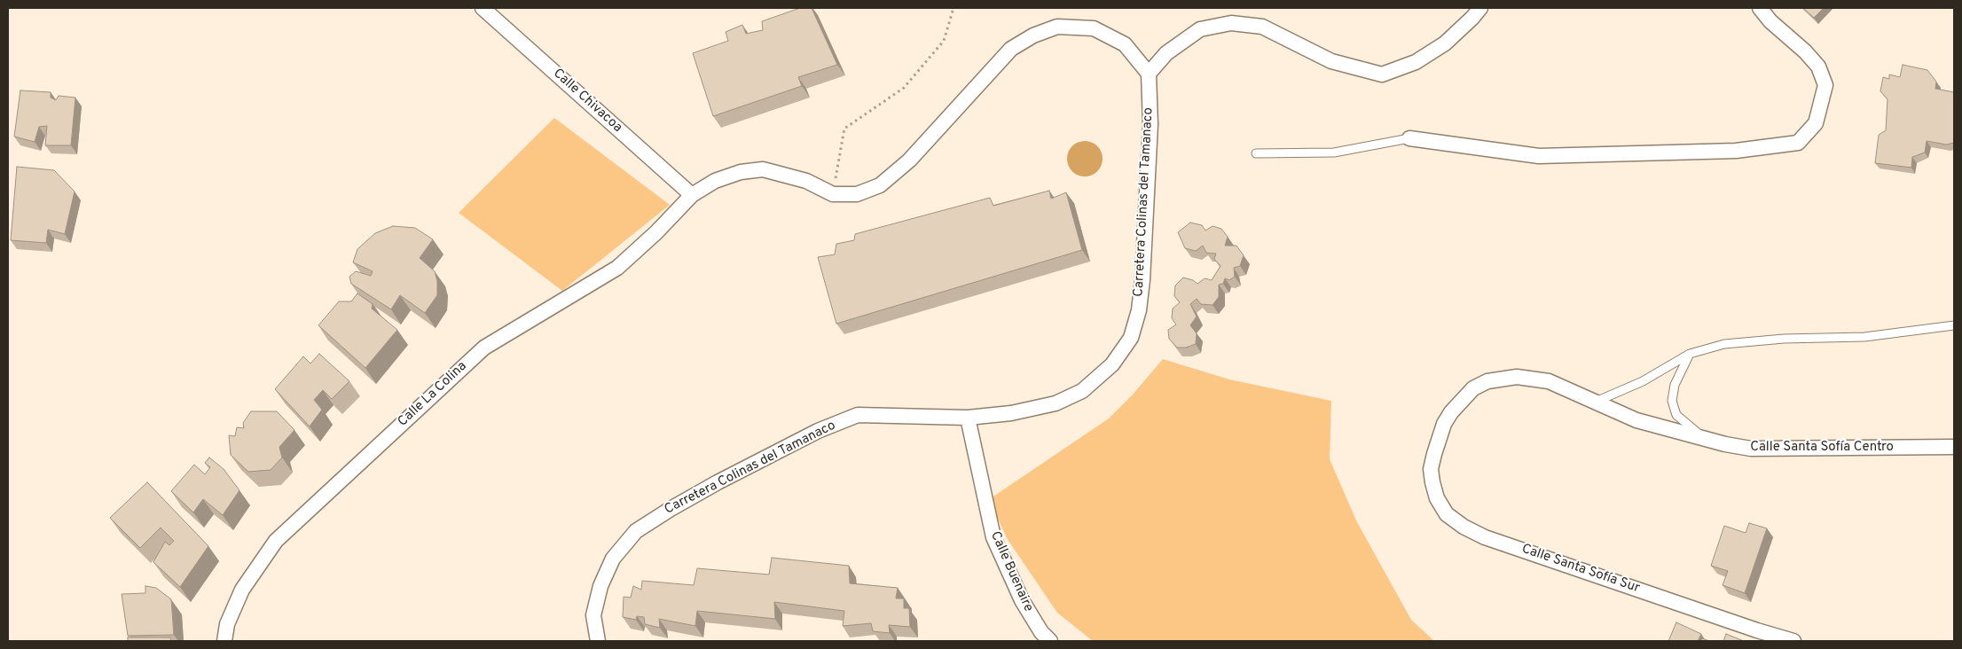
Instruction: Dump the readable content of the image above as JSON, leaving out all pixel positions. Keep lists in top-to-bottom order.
{
  "streets": {
    "street": [
      "Calle Chivacoa",
      "Carretera Colinas del Tamanaco",
      "Calle La Colina",
      "Calle Santa Sofía Centro",
      "Calle Santa Sofía Sur",
      "Calle Buenaire"
    ]
  },
  "crossings": [
    ["Calle Chivacoa", "Calle La Colina"],
    ["Carretera Colinas del Tamanaco", "Calle Buenaire"],
    ["Calle Santa Sofía Centro", "Calle Santa Sofía Sur"]
  ]
}
